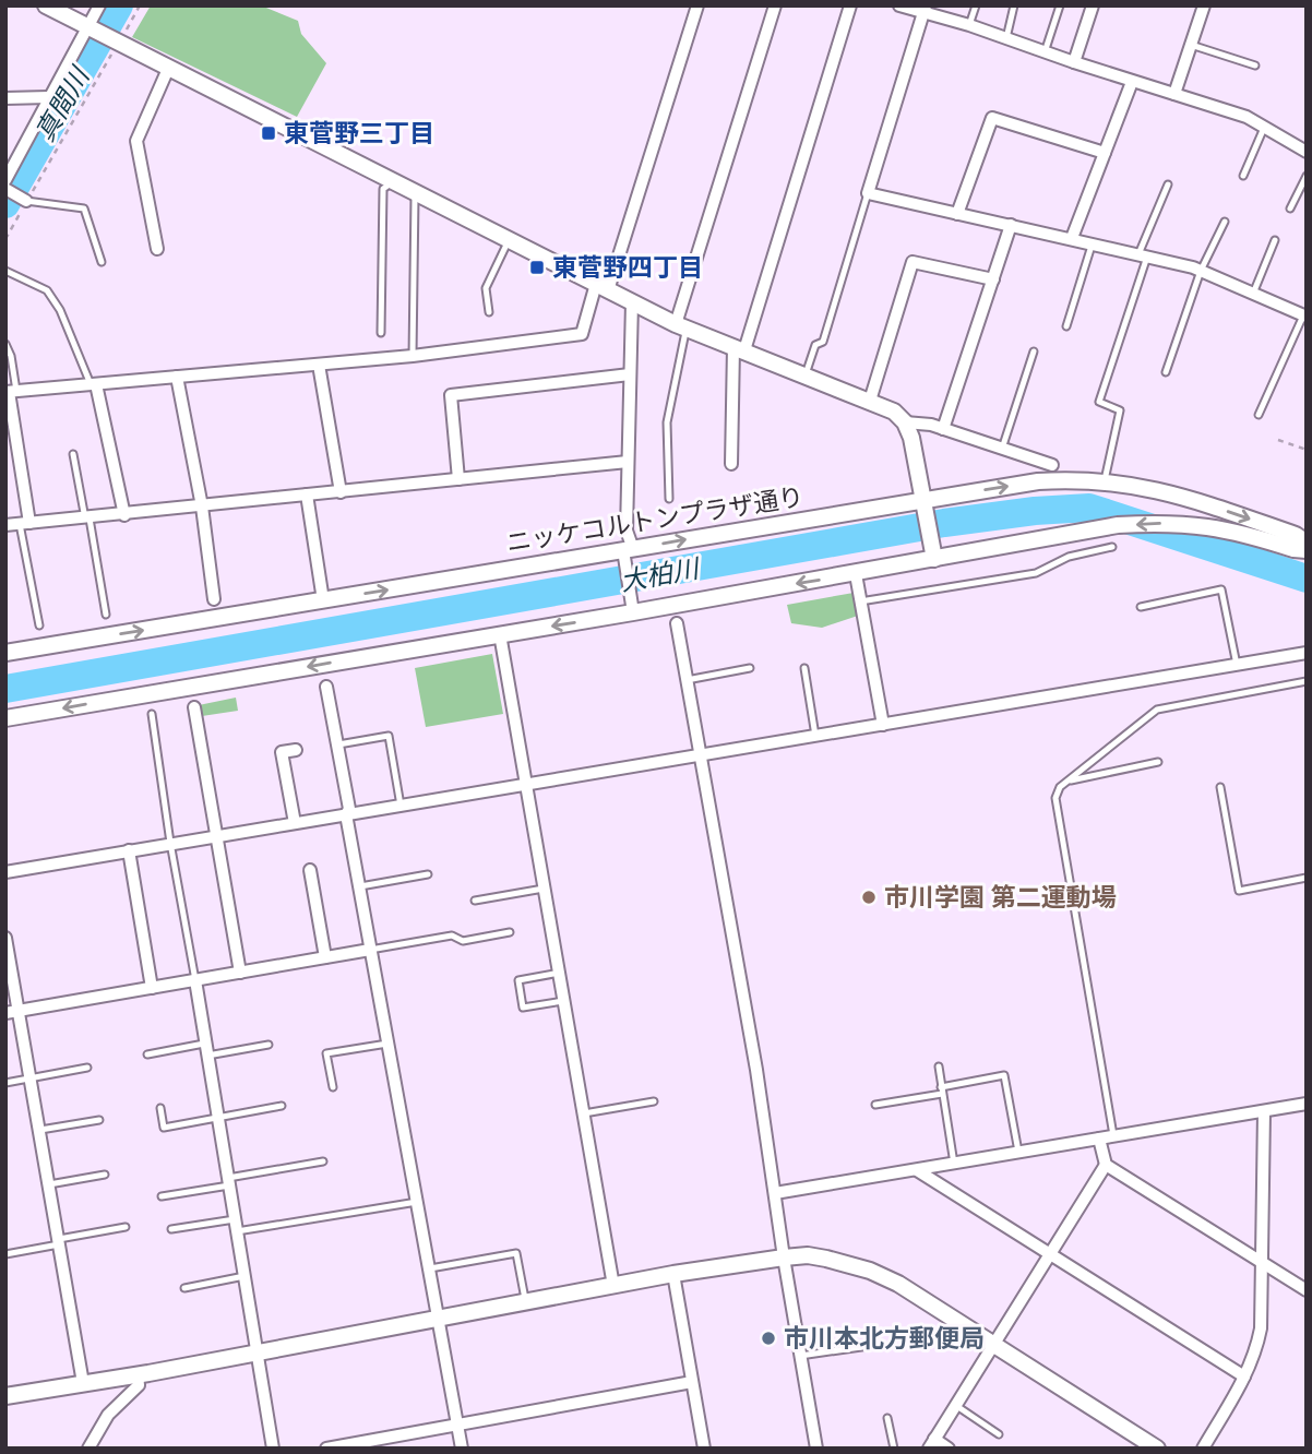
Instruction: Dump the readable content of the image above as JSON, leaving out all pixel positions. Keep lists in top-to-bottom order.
{
  "streets": {
    "street": ["ニッケコルトンプラザ通り"]
  },
  "water": ["真間川", "大柏川"],
  "places": {
    "transit": ["東菅野三丁目", "東菅野四丁目"],
    "other": ["市川学園 第二運動場", "市川本北方郵便局"]
  }
}
